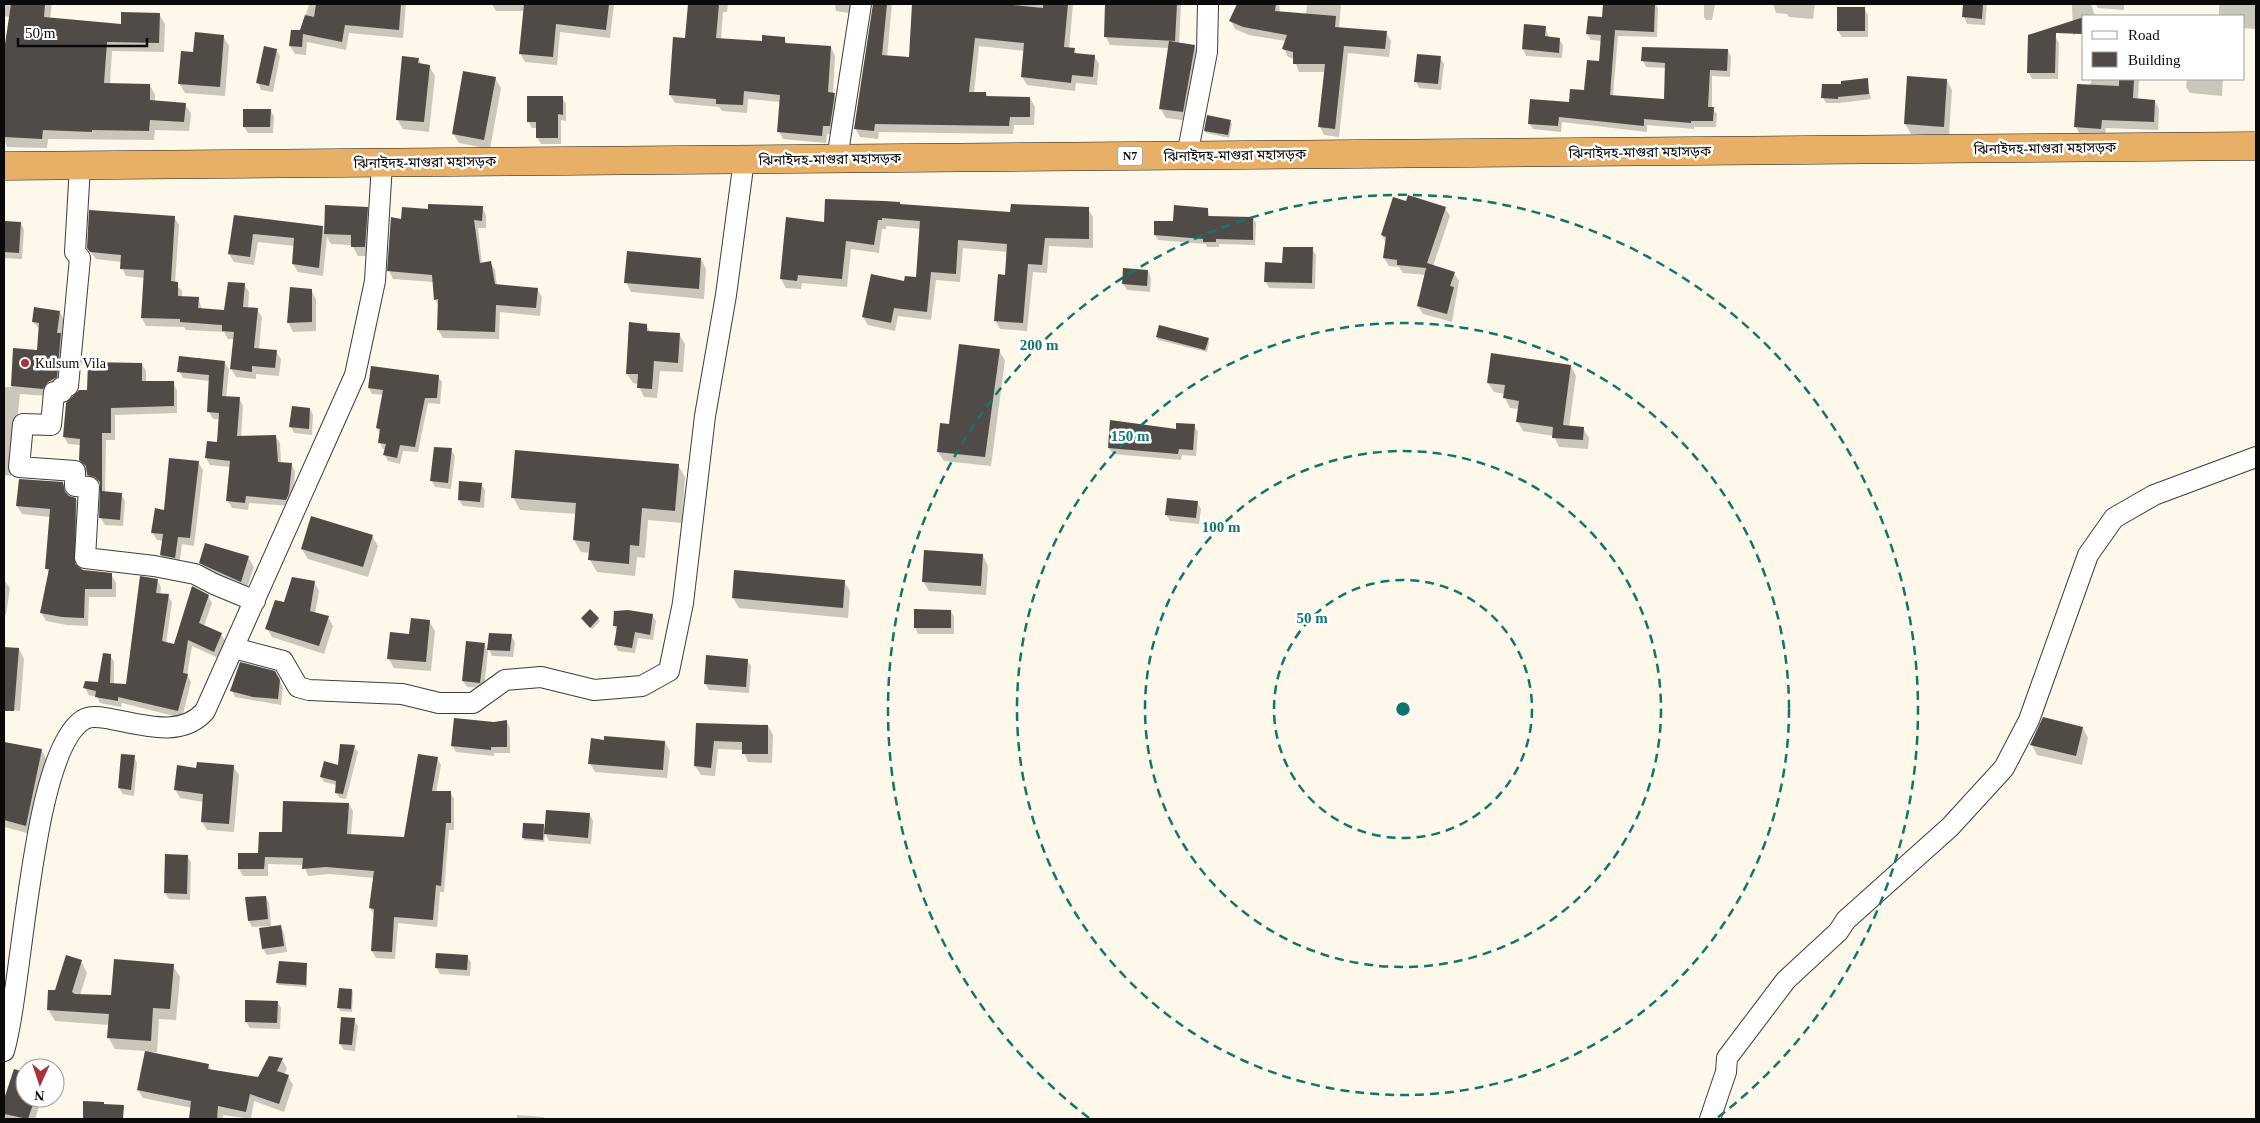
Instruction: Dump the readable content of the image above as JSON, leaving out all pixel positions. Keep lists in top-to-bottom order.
{
  "streets": {
    "highway": ["ঝিনাইদহ-মাগুরা মহাসড়ক", "N7"]
  },
  "places": ["Kulsum Vila"],
  "legend": ["Road", "Building"],
  "scale_bar": "50 m",
  "north": "bottom",
  "rings": [
    "200 m",
    "150 m",
    "100 m",
    "50 m"
  ]
}
